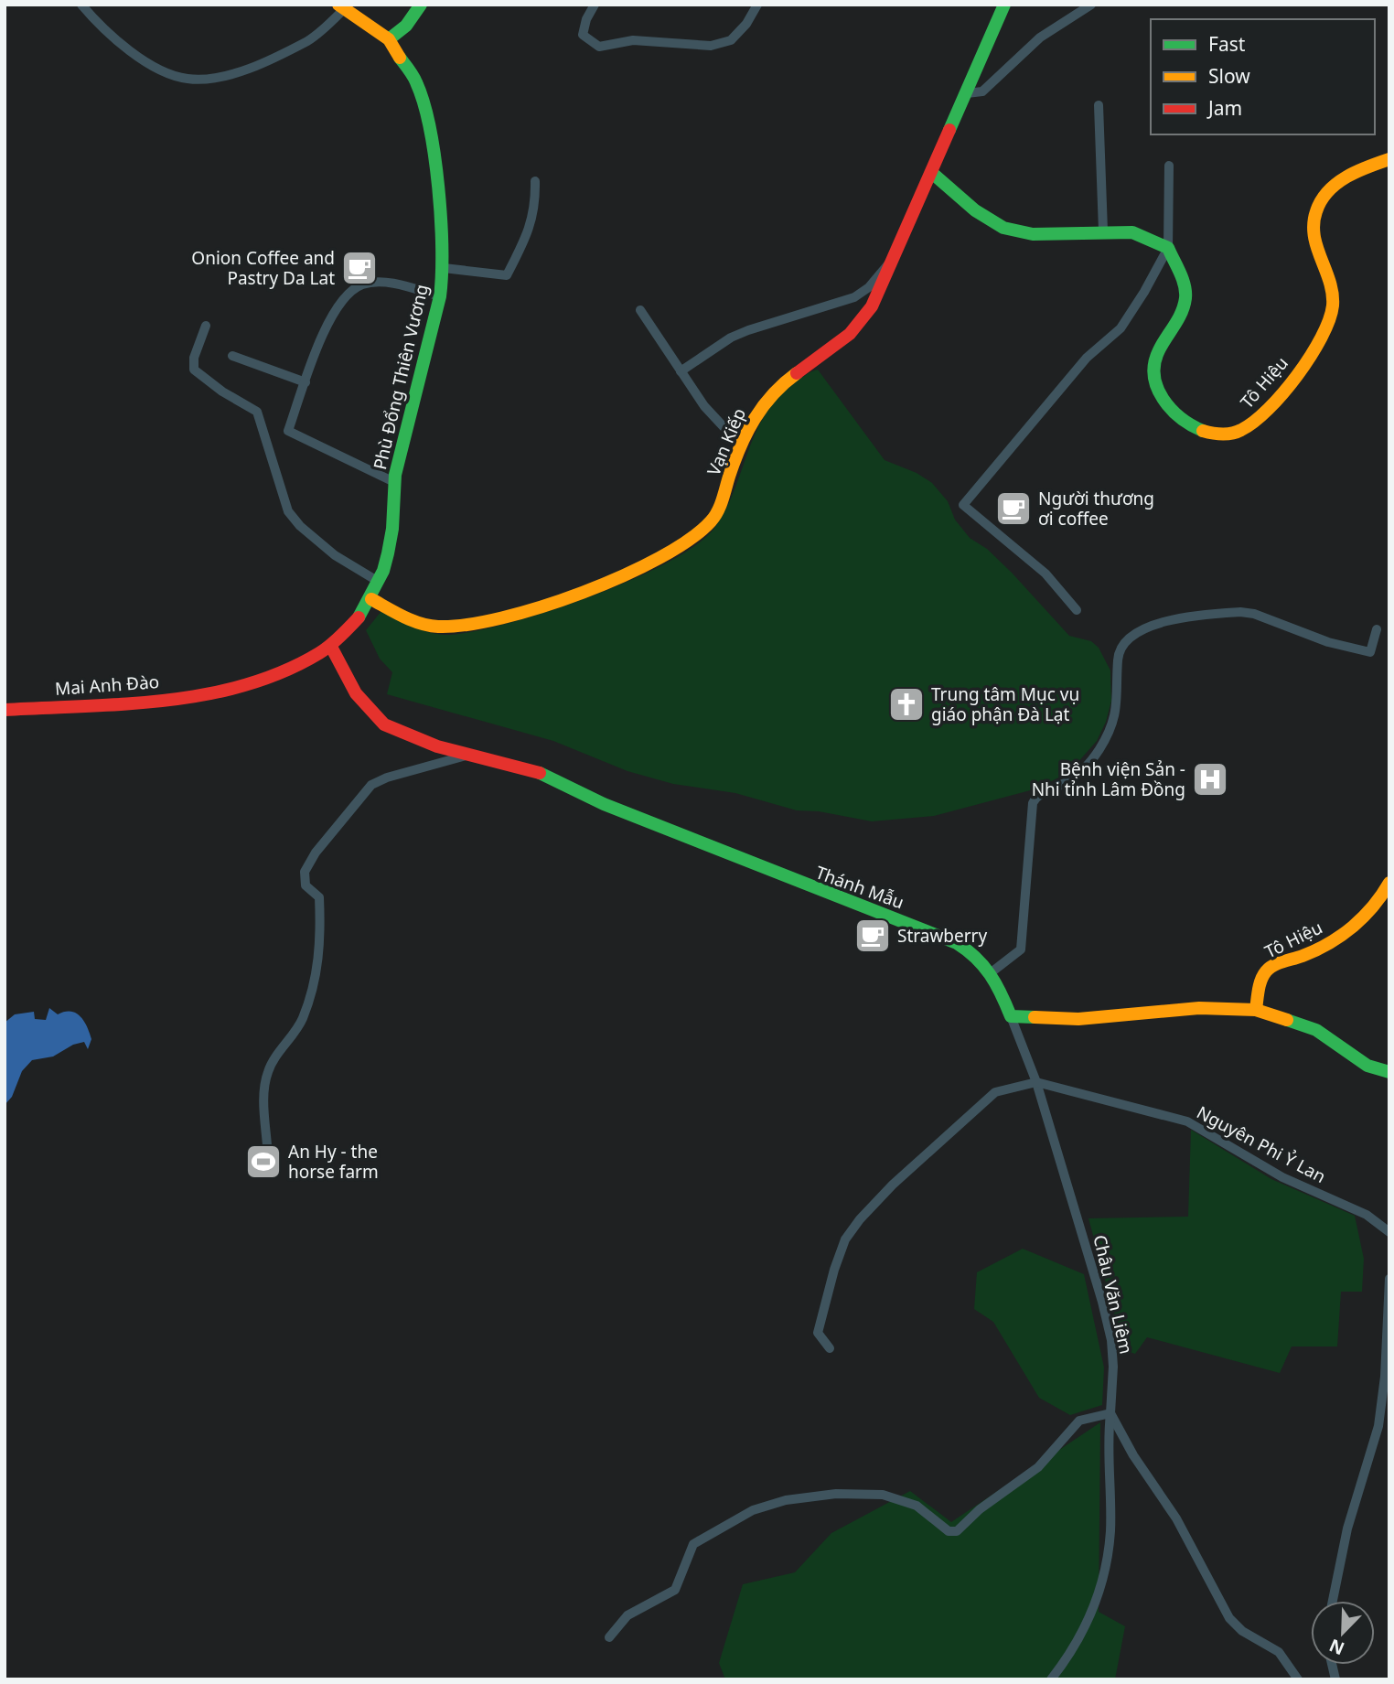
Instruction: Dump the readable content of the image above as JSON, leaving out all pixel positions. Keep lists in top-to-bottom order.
{
  "streets": {
    "main road": [
      "Phù Đổng Thiên Vương",
      "Tô Hiệu",
      "Vạn Kiếp",
      "Mai Anh Đào",
      "Thánh Mẫu"
    ],
    "street": ["Nguyên Phi Ỷ Lan", "Châu Văn Liêm"]
  },
  "crossings": [
    ["Phù Đổng Thiên Vương", "Vạn Kiếp"],
    ["Phù Đổng Thiên Vương", "Mai Anh Đào"],
    ["Phù Đổng Thiên Vương", "Thánh Mẫu"],
    ["Thánh Mẫu", "Châu Văn Liêm"],
    ["Nguyên Phi Ỷ Lan", "Châu Văn Liêm"]
  ],
  "places": {
    "cafe": ["Onion Coffee and Pastry Da Lat", "Người thương ơi coffee", "Strawberry"],
    "church": ["Trung tâm Mục vụ giáo phận Đà Lạt"],
    "hospital": ["Bệnh viện Sản - Nhi tỉnh Lâm Đồng"],
    "sports": ["An Hy - the horse farm"]
  },
  "legend": ["Fast", "Slow", "Jam"],
  "north": "bottom left"
}
